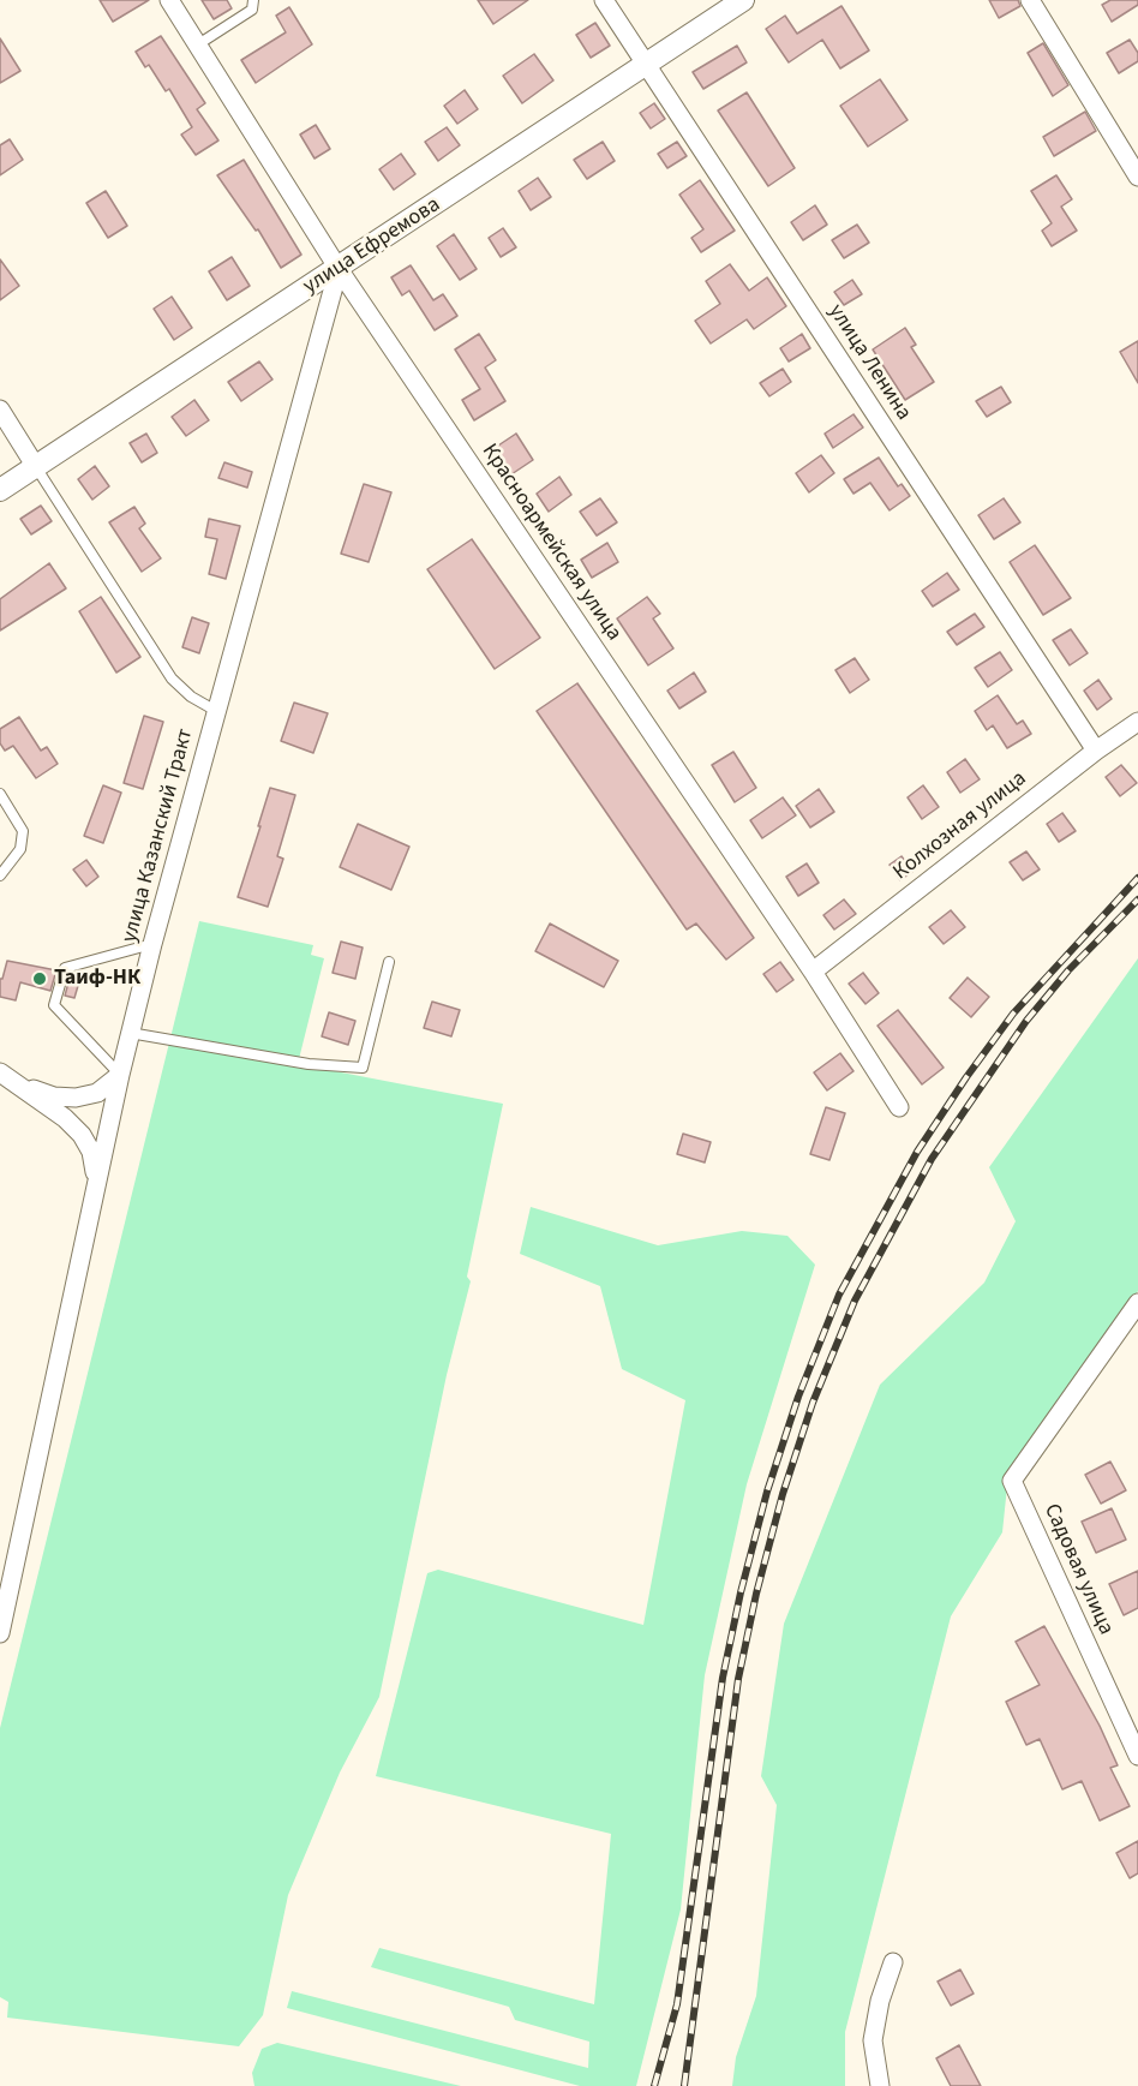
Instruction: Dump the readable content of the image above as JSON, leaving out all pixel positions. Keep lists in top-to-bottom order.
{
  "streets": {
    "street": [
      "улица Ефремова",
      "улица Ленина",
      "Красноармейская улица",
      "Колхозная улица",
      "улица Казанский Тракт",
      "Садовая улица"
    ]
  },
  "crossings": [
    ["улица Ефремова", "улица Ленина"],
    ["улица Ефремова", "Красноармейская улица"],
    ["улица Ефремова", "улица Казанский Тракт"],
    ["улица Ленина", "Колхозная улица"],
    ["Красноармейская улица", "Колхозная улица"],
    ["Красноармейская улица", "улица Казанский Тракт"]
  ],
  "places": ["Таиф-НК"]
}
